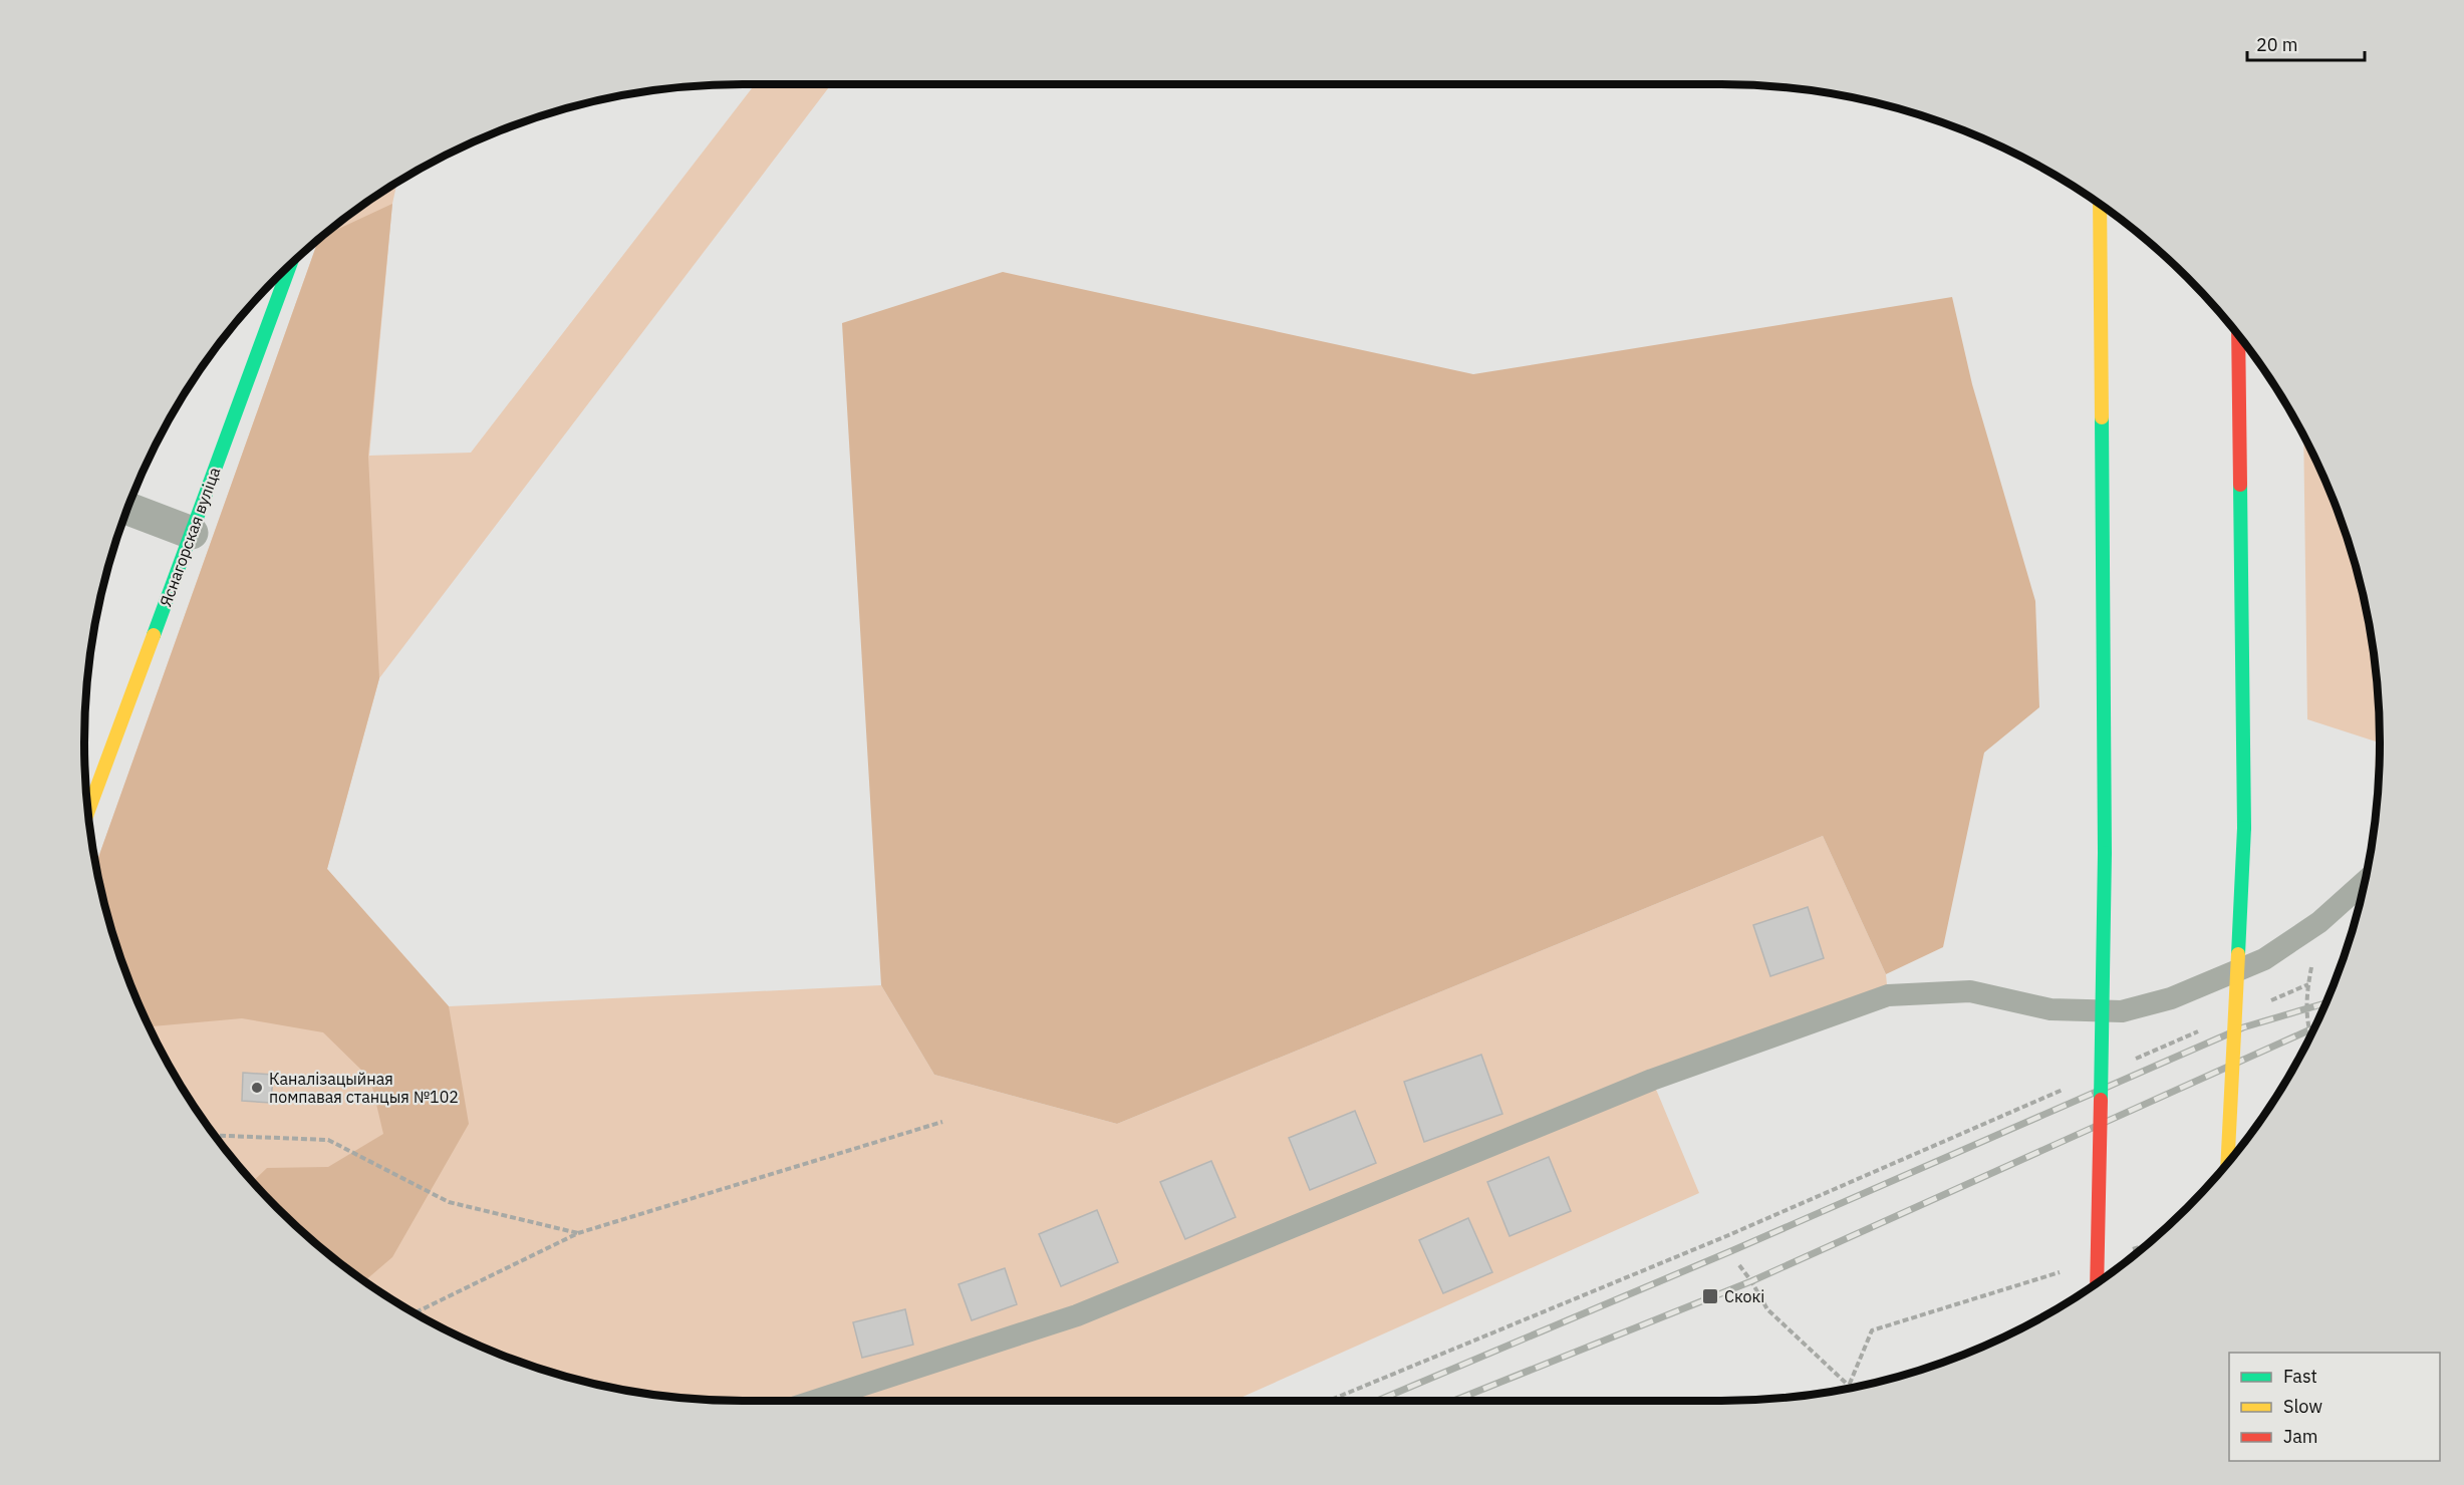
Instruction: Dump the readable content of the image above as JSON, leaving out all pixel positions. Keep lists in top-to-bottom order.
{
  "streets": {
    "main road": ["Яснагорская вуліца"]
  },
  "places": {
    "other": ["Каналізацыйная помпавая станцыя №102"],
    "transit": ["Скокі"]
  },
  "legend": ["Fast", "Slow", "Jam"],
  "scale_bar": "20 m"
}
